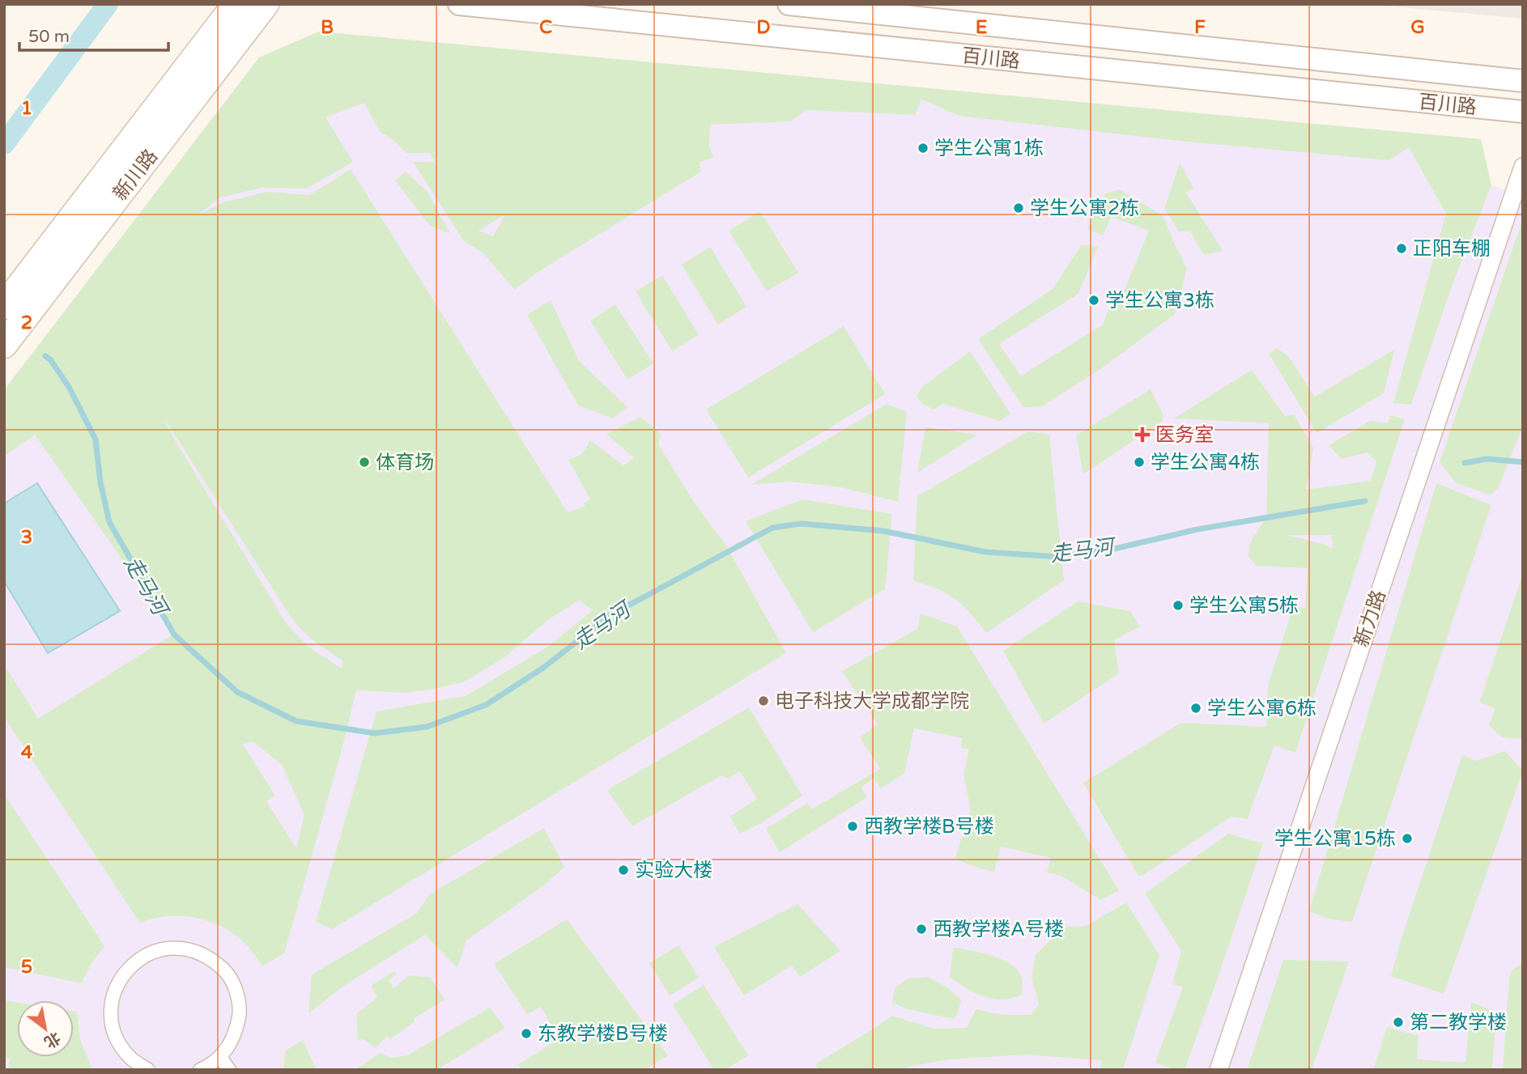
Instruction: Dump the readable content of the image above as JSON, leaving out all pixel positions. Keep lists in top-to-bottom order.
{
  "streets": {
    "main road": ["新川路"],
    "street": ["百川路", "新力路"]
  },
  "water": ["走马河"],
  "places": {
    "other": [
      "学生公寓1栋",
      "学生公寓2栋",
      "正阳车棚",
      "学生公寓3栋",
      "体育场",
      "学生公寓4栋",
      "学生公寓5栋",
      "电子科技大学成都学院",
      "学生公寓6栋",
      "西教学楼B号楼",
      "学生公寓15栋",
      "实验大楼",
      "西教学楼A号楼",
      "第二教学楼",
      "东教学楼B号楼"
    ],
    "health": ["医务室"]
  },
  "scale_bar": "50 m",
  "north": "bottom right",
  "grid": {
    "columns": [
      "B",
      "C",
      "D",
      "E",
      "F",
      "G"
    ],
    "rows": [
      "1",
      "2",
      "3",
      "4",
      "5"
    ]
  }
}
